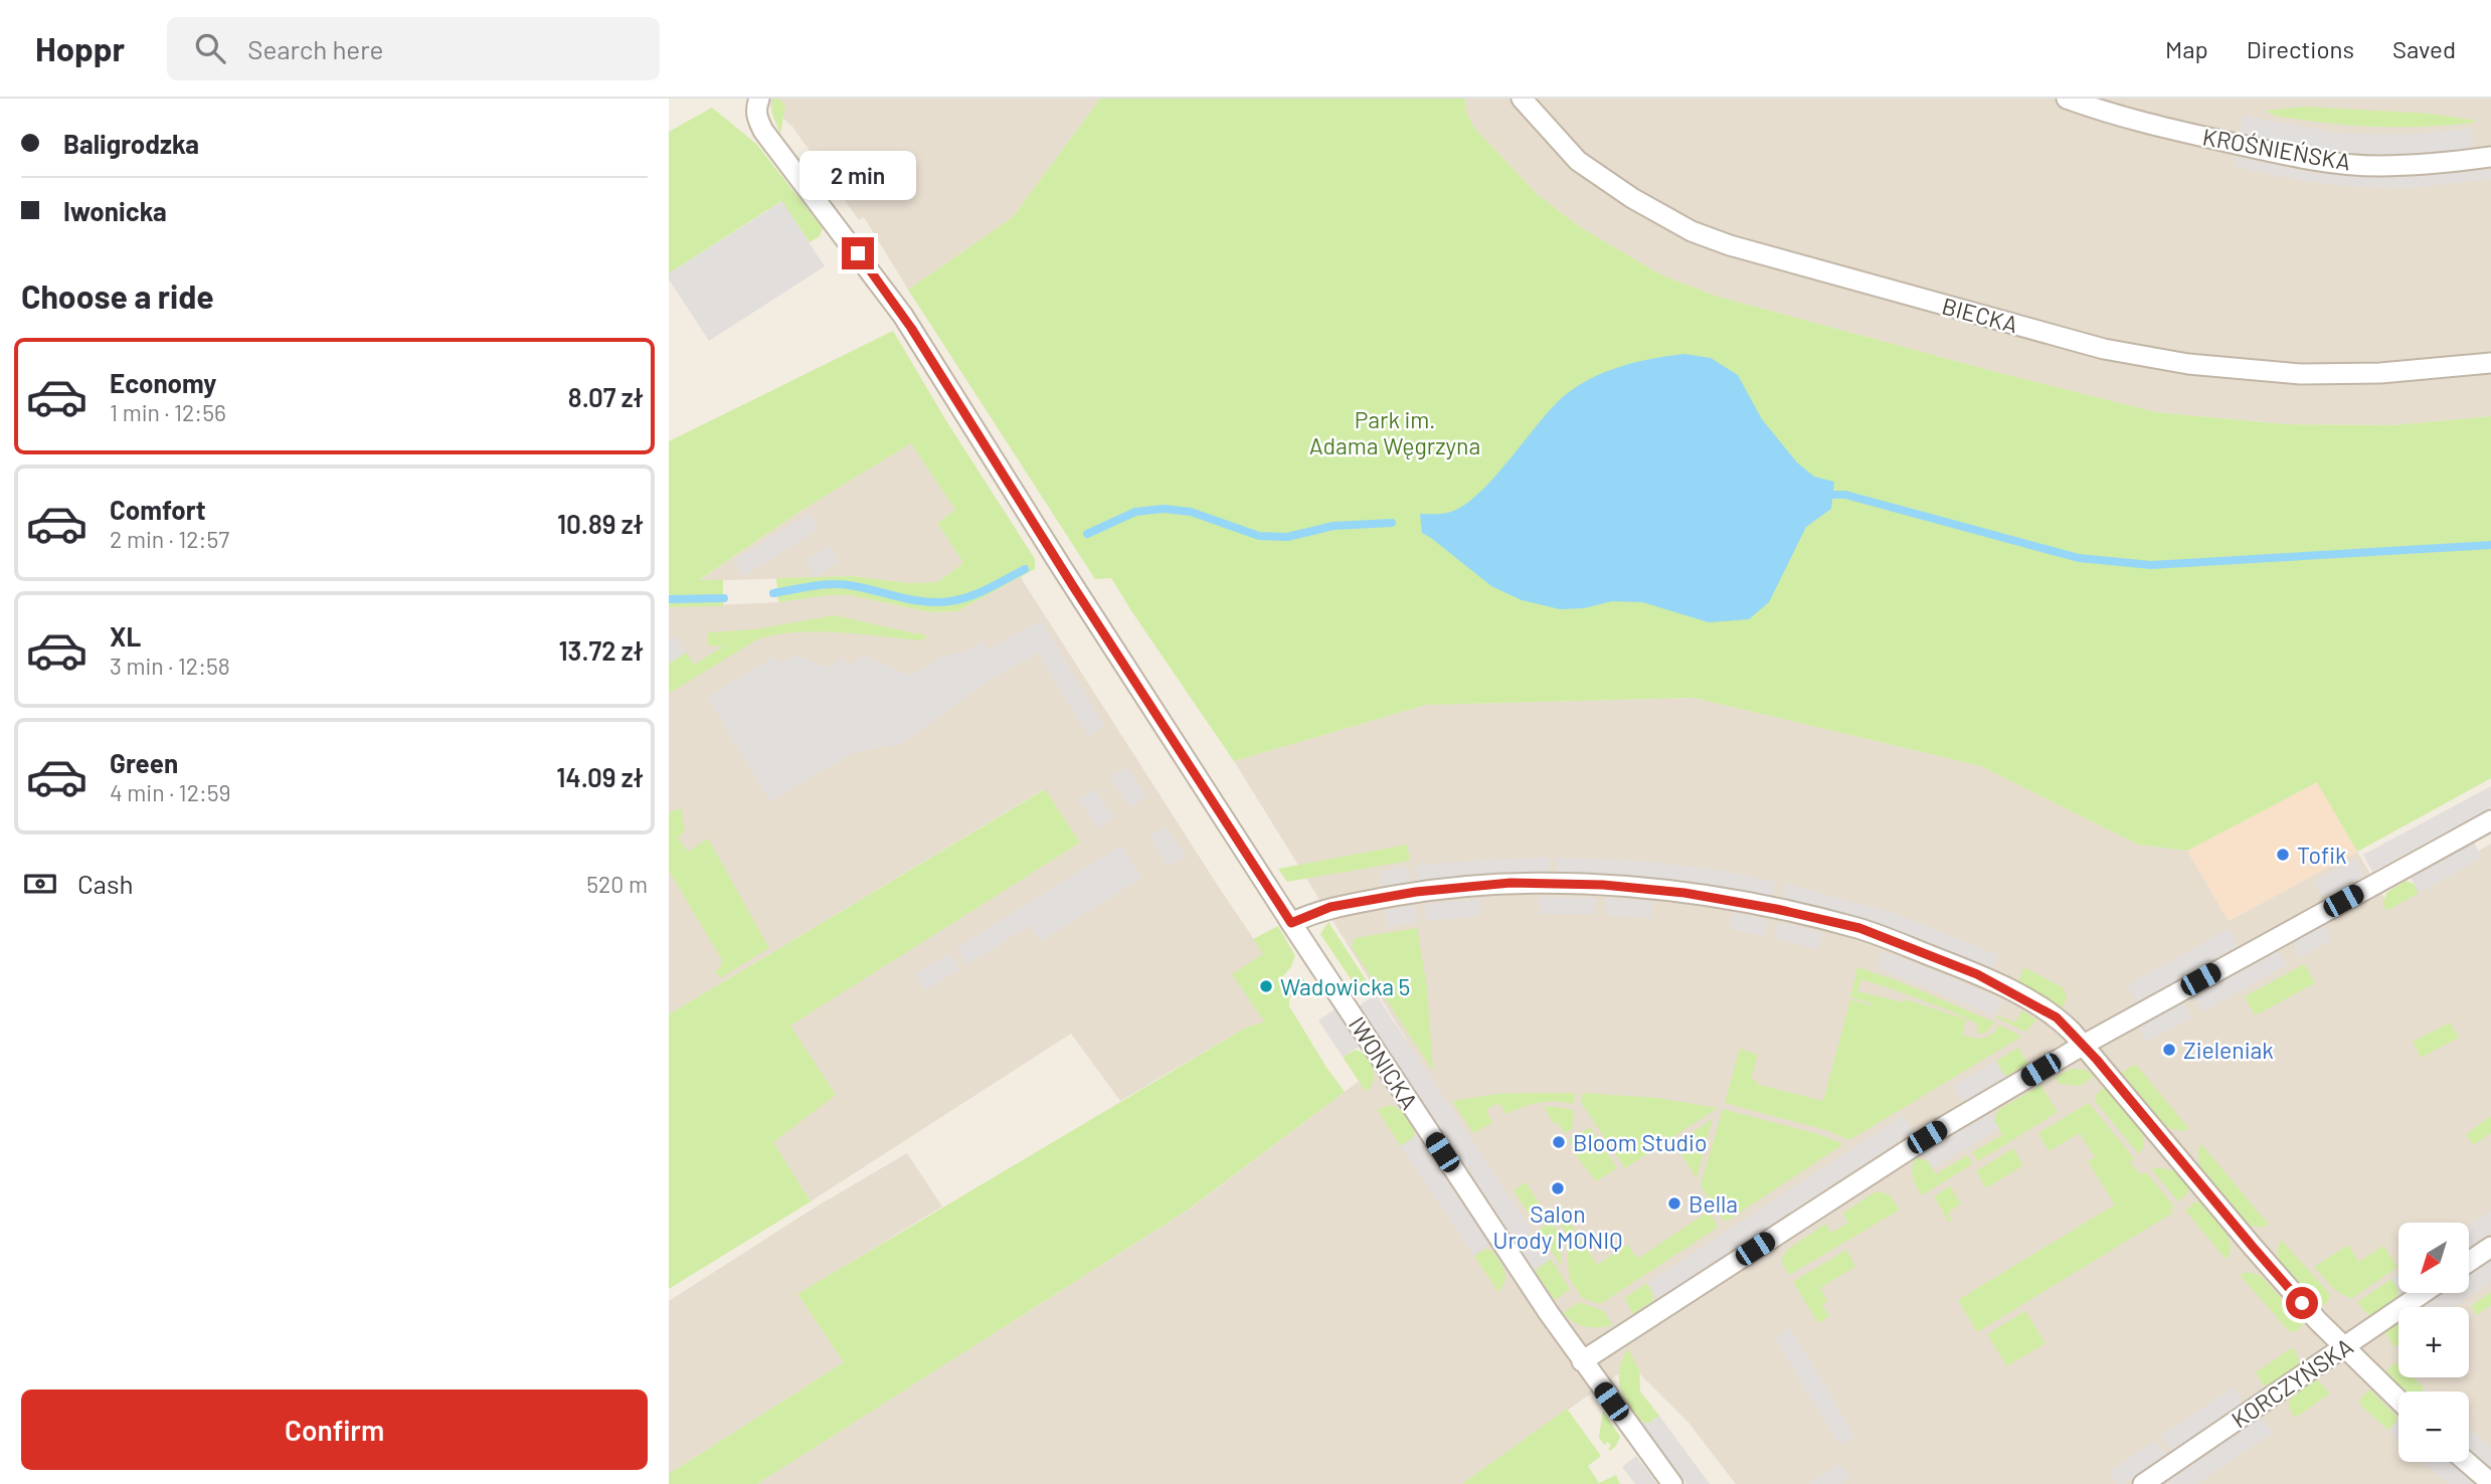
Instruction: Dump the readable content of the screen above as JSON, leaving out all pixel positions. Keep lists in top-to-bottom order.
{
  "streets": {
    "street": [
      "KROŚNIEŃSKA",
      "BIECKA",
      "IWONICKA",
      "KORCZYŃSKA"
    ]
  },
  "parks": ["Park im. Adama Węgrzyna"],
  "places": [
    "Tofik",
    "Wadowicka 5",
    "Zieleniak",
    "Bloom Studio",
    "Salon Urody MONIQ",
    "Bella"
  ],
  "north": "bottom left",
  "page": {
    "header": "Hoppr",
    "search": "Search here",
    "nav": ["Map", "Directions", "Saved"],
    "banner": ["Baligrodzka", "Iwonicka"],
    "bubble": "2 min",
    "heading": "Choose a ride",
    "list": [
      {
        "name": "Economy",
        "note": "1 min · 12:56",
        "value": "8.07 zł"
      },
      {
        "name": "Comfort",
        "note": "2 min · 12:57",
        "value": "10.89 zł"
      },
      {
        "name": "XL",
        "note": "3 min · 12:58",
        "value": "13.72 zł"
      },
      {
        "name": "Green",
        "note": "4 min · 12:59",
        "value": "14.09 zł"
      }
    ],
    "pay": ["Cash", "520 m"],
    "map_buttons": ["+", "−"],
    "buttons": "Confirm"
  }
}
